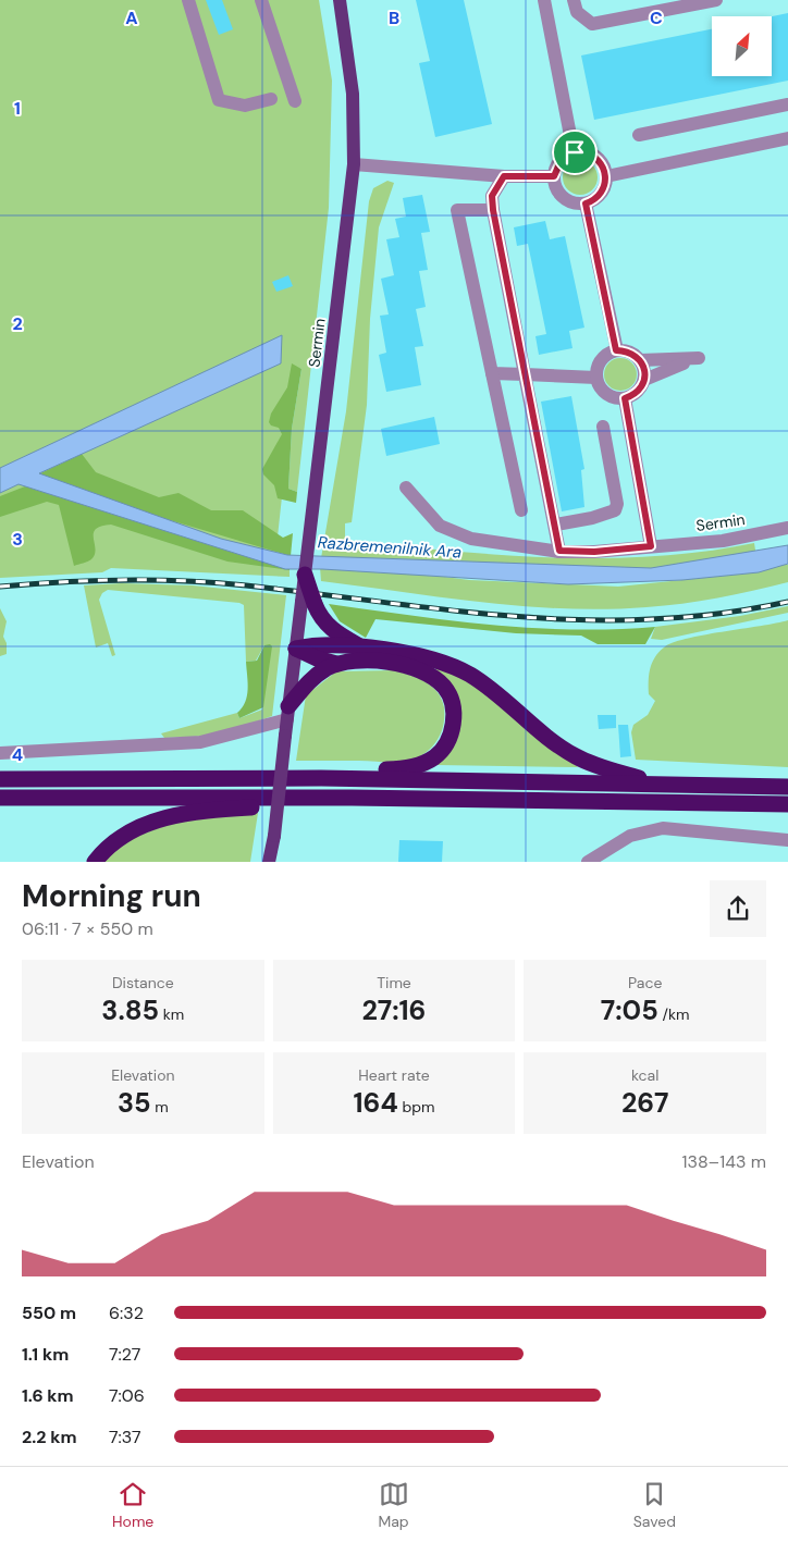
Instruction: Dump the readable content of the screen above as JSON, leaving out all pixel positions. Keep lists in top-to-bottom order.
{
  "streets": {
    "main road": ["Sermin"]
  },
  "water": ["Razbremenilnik Ara"],
  "north": "top right",
  "page": {
    "heading": ["Morning run", "06:11 · 7 × 550 m"],
    "stats": [
      ["Distance", "3.85 km"],
      ["Time", "27:16"],
      ["Pace", "7:05 /km"],
      ["Elevation", "35 m"],
      ["Heart rate", "164 bpm"],
      ["kcal", "267"]
    ],
    "chart": ["Elevation", "138–143 m"],
    "list": [
      {
        "name": "550 m",
        "note": "6:32"
      },
      {
        "name": "1.1 km",
        "note": "7:27"
      },
      {
        "name": "1.6 km",
        "note": "7:06"
      },
      {
        "name": "2.2 km",
        "note": "7:37"
      }
    ],
    "tabs": ["Home", "Map", "Saved"]
  },
  "grid": {
    "columns": ["A", "B", "C"],
    "rows": [
      "1",
      "2",
      "3",
      "4"
    ]
  }
}
